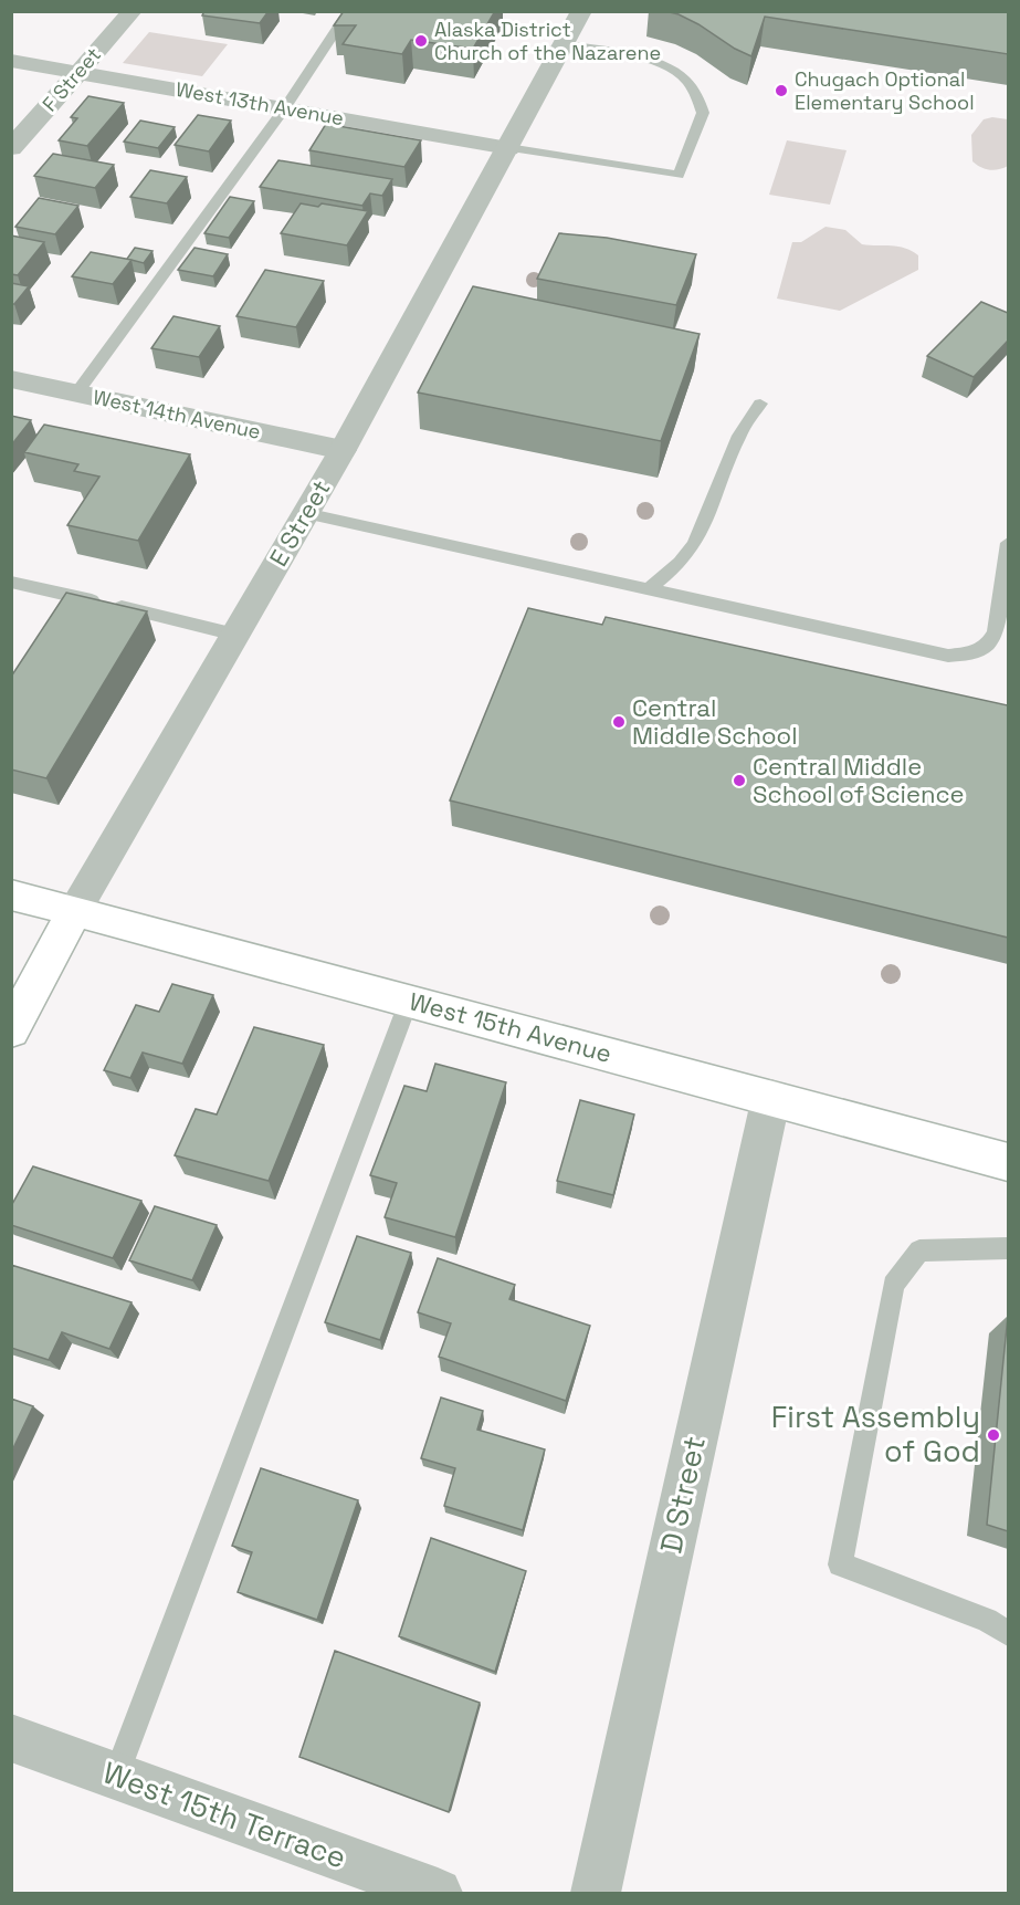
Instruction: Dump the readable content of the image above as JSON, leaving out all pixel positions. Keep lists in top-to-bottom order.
{
  "streets": {
    "main road": ["E Street", "West 15th Avenue"],
    "street": [
      "F Street",
      "West 13th Avenue",
      "West 14th Avenue",
      "D Street",
      "West 15th Terrace"
    ]
  },
  "crossings": [
    ["F Street", "West 13th Avenue"],
    ["West 13th Avenue", "E Street"],
    ["West 14th Avenue", "E Street"],
    ["E Street", "West 15th Avenue"],
    ["West 15th Avenue", "D Street"]
  ],
  "places": [
    "Alaska District Church of the Nazarene",
    "Chugach Optional Elementary School",
    "Central Middle School",
    "Central Middle School of Science",
    "First Assembly of God"
  ]
}
